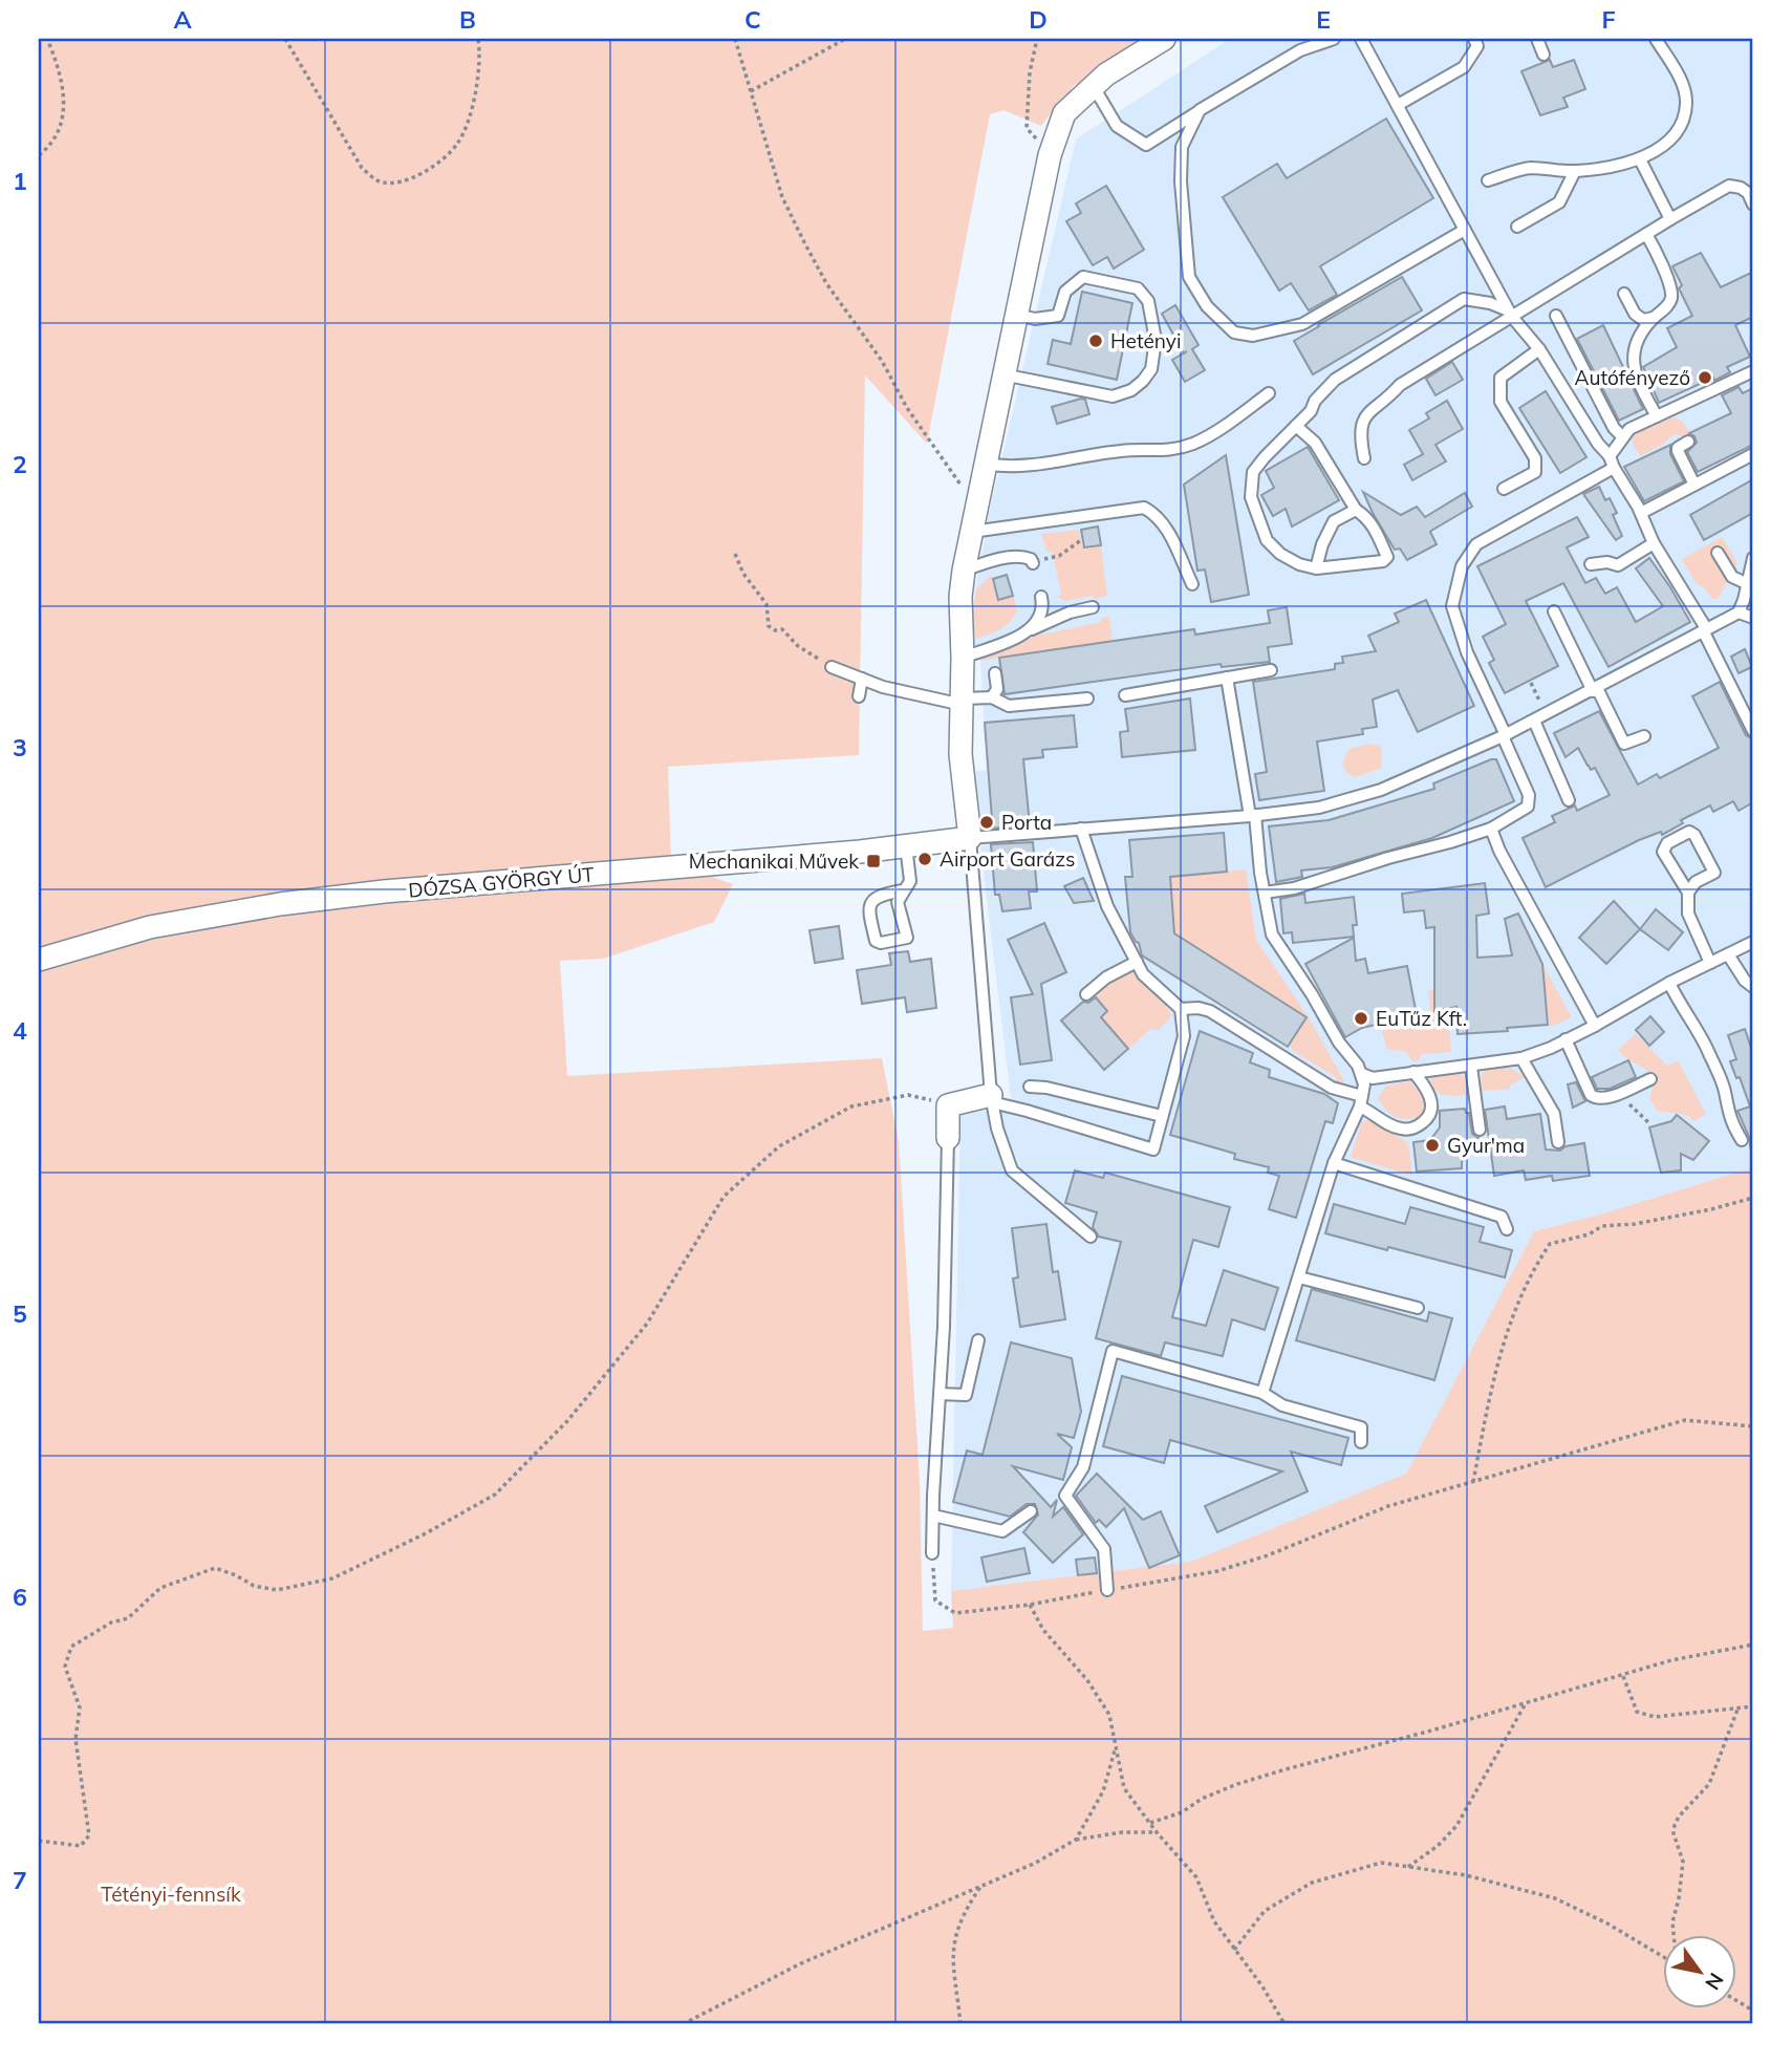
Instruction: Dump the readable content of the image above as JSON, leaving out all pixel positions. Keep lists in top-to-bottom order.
{
  "streets": {
    "street": ["DÓZSA GYÖRGY ÚT"]
  },
  "parks": ["Tétényi-fennsík"],
  "places": {
    "other": [
      "Hetényi",
      "Autófényező",
      "Porta",
      "Airport Garázs",
      "EuTűz Kft.",
      "Gyur'ma"
    ],
    "transit": ["Mechanikai Művek"]
  },
  "north": "bottom right",
  "grid": {
    "columns": [
      "A",
      "B",
      "C",
      "D",
      "E",
      "F"
    ],
    "rows": [
      "1",
      "2",
      "3",
      "4",
      "5",
      "6",
      "7"
    ]
  }
}
